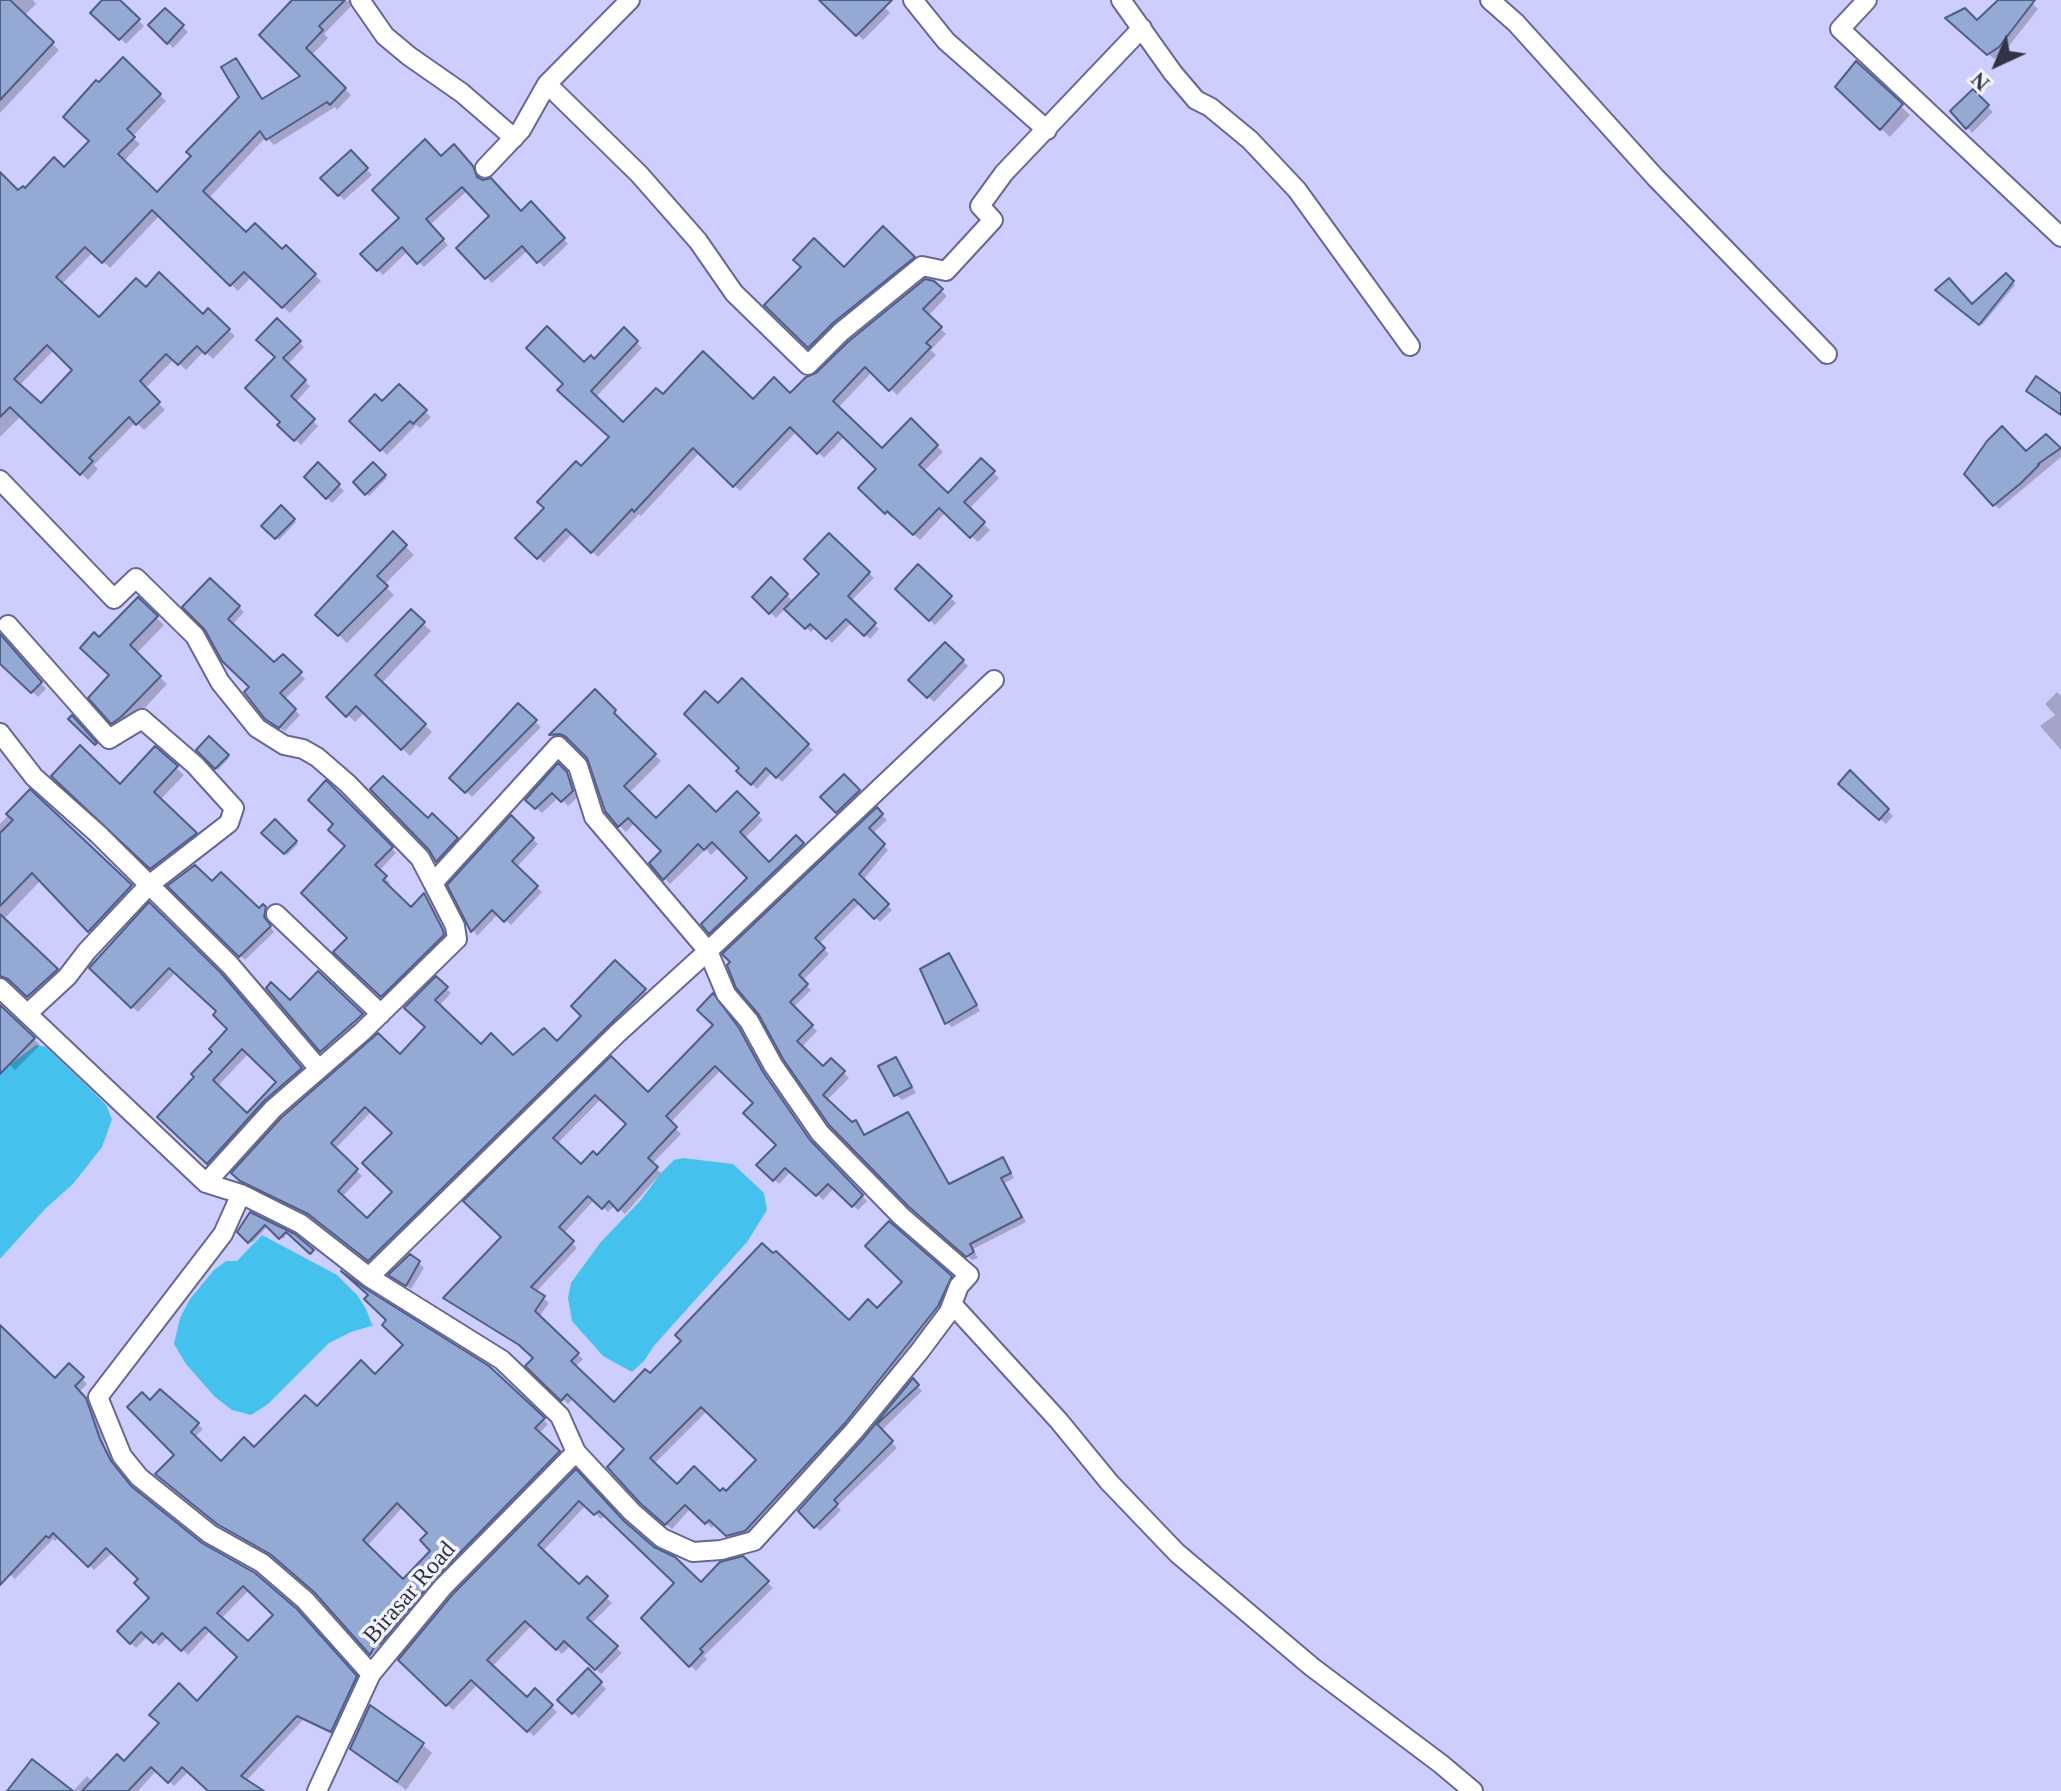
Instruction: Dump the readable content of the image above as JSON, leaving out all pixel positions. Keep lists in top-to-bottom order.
{
  "streets": {
    "street": ["Birasar Road"]
  },
  "north": "bottom left"
}
